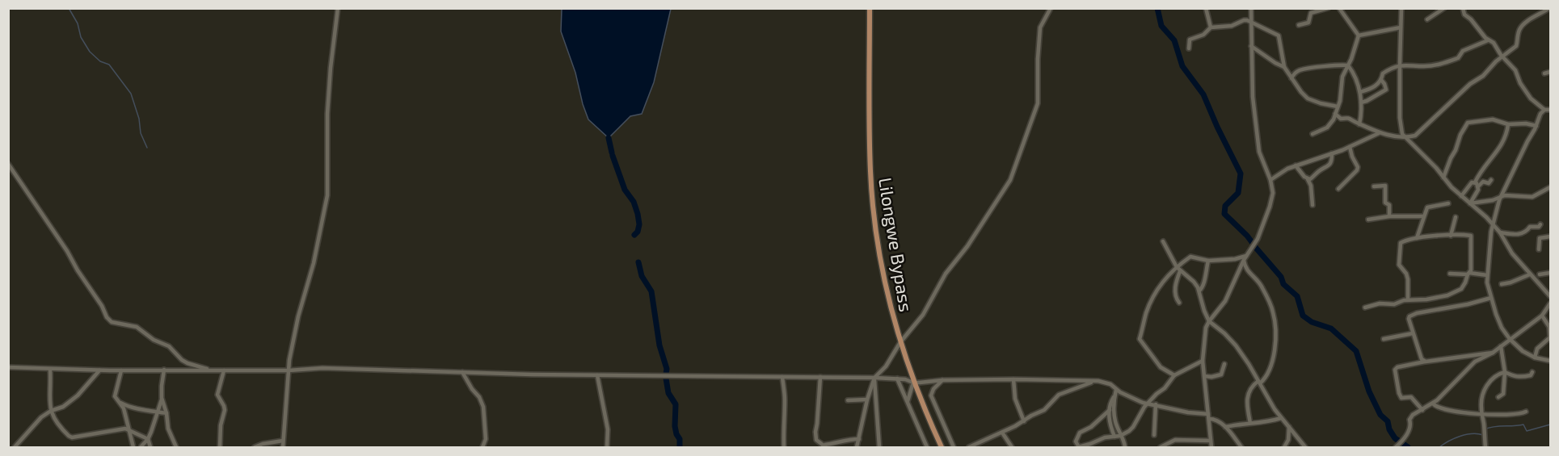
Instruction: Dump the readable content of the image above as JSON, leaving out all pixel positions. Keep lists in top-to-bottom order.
{
  "streets": {
    "main road": ["Lilongwe Bypass"]
  }
}
